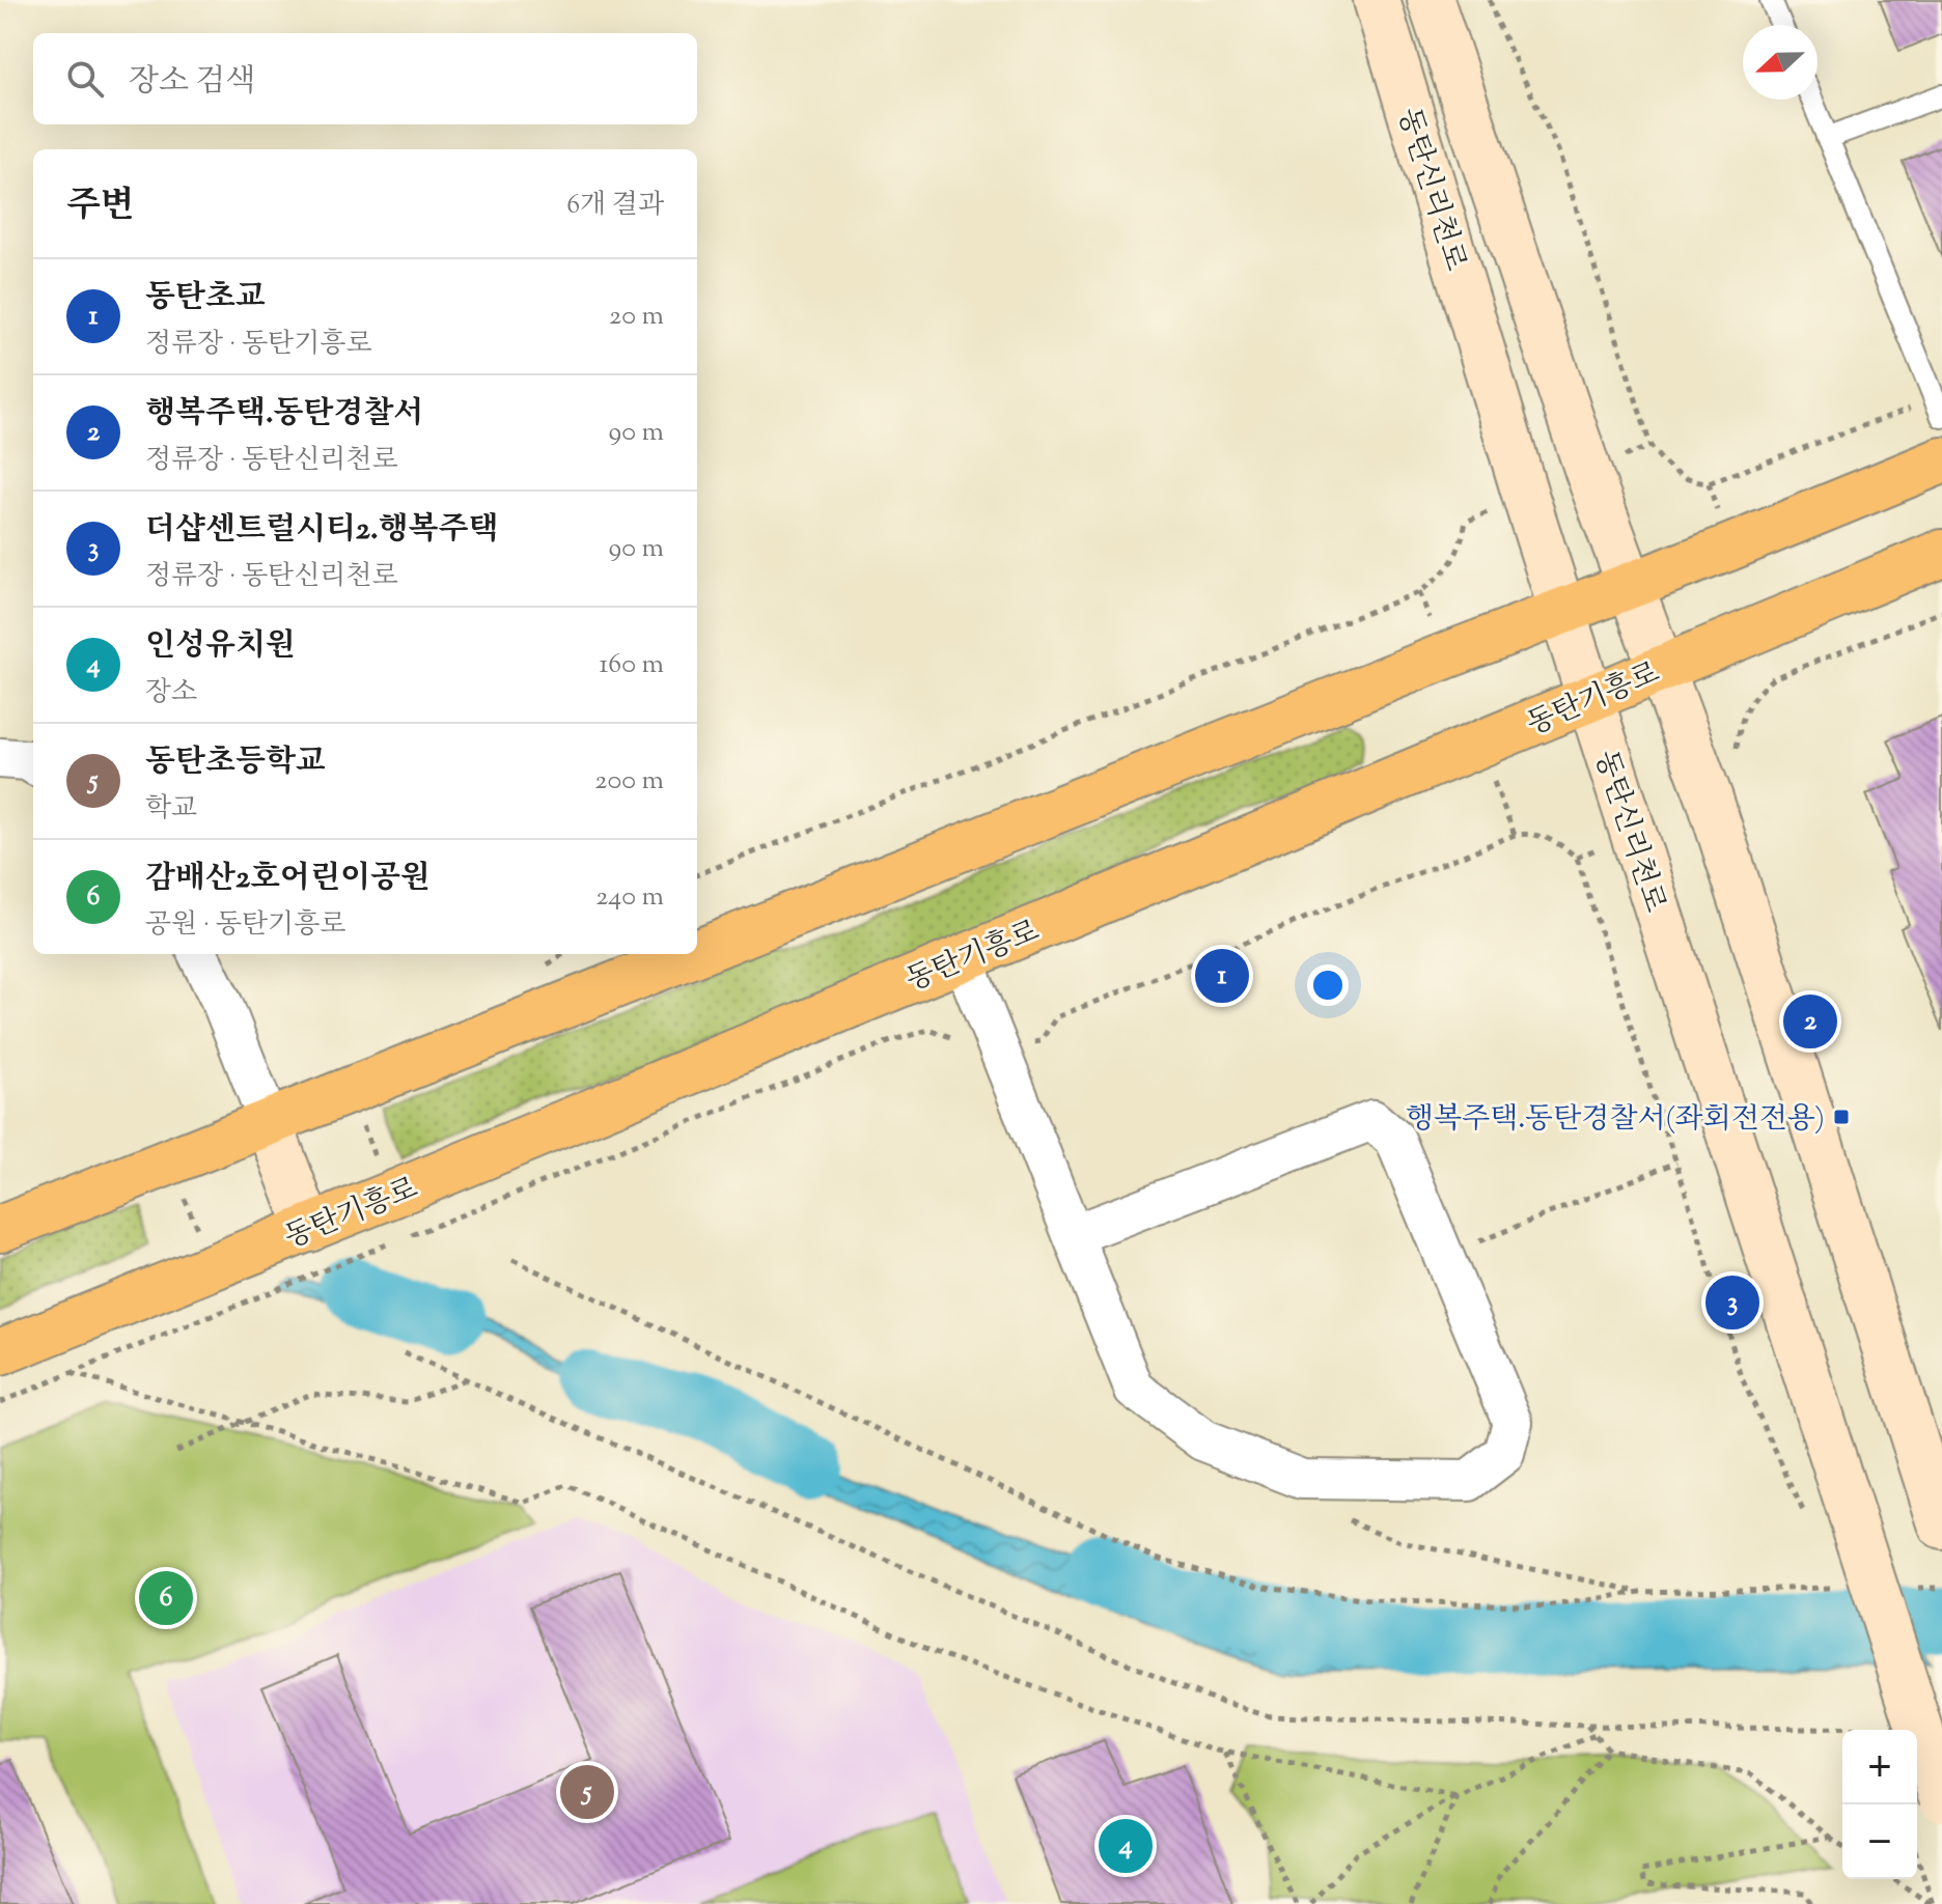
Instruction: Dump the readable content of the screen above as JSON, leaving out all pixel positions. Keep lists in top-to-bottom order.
{
  "streets": {
    "main road": ["동탄기흥로"],
    "street": ["동탄신리천로"]
  },
  "crossings": [
    ["동탄신리천로", "동탄기흥로"]
  ],
  "places": {
    "transit": ["행복주택.동탄경찰서(좌회전전용)"]
  },
  "north": "left",
  "page": {
    "search": "장소 검색",
    "heading": ["주변", "6개 결과"],
    "list": [
      {
        "mark": "1",
        "name": "동탄초교",
        "note": "정류장 · 동탄기흥로",
        "value": "20 m"
      },
      {
        "mark": "2",
        "name": "행복주택.동탄경찰서",
        "note": "정류장 · 동탄신리천로",
        "value": "90 m"
      },
      {
        "mark": "3",
        "name": "더샵센트럴시티2.행복주택",
        "note": "정류장 · 동탄신리천로",
        "value": "90 m"
      },
      {
        "mark": "4",
        "name": "인성유치원",
        "note": "장소",
        "value": "160 m"
      },
      {
        "mark": "5",
        "name": "동탄초등학교",
        "note": "학교",
        "value": "200 m"
      },
      {
        "mark": "6",
        "name": "감배산2호어린이공원",
        "note": "공원 · 동탄기흥로",
        "value": "240 m"
      }
    ],
    "pins": [
      "1",
      "2",
      "3",
      "6",
      "5",
      "4"
    ],
    "map_buttons": ["+", "−"]
  }
}
